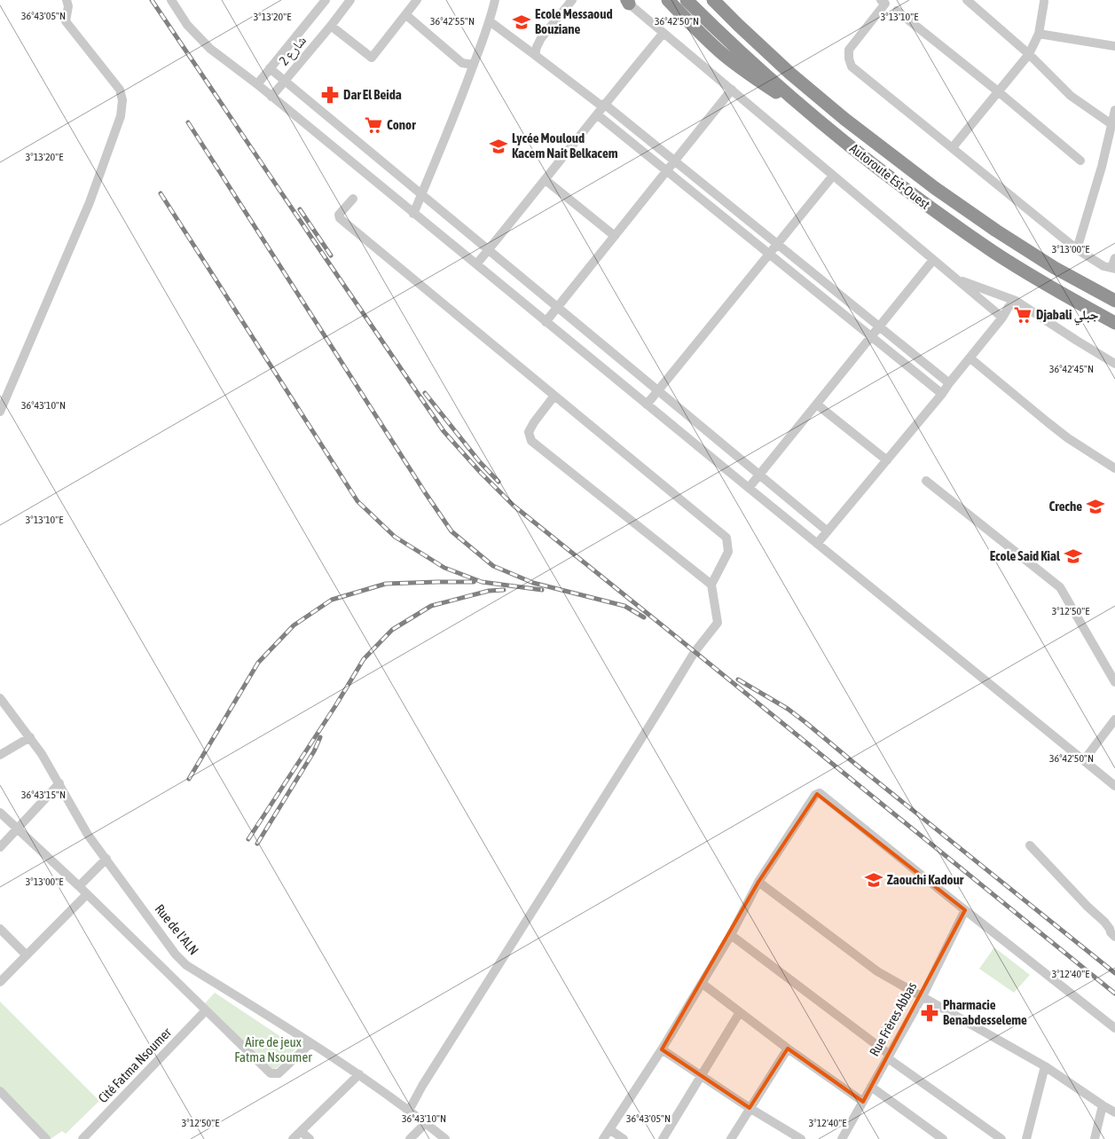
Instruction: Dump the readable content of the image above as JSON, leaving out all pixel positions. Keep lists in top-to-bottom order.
{
  "streets": {
    "highway": ["Autoroute Est-Ouest"],
    "street": [
      "شارع 2",
      "Rue de l'ALN",
      "Rue Frères Abbas",
      "Cité Fatma Nsoumer"
    ]
  },
  "parks": ["Aire de jeux Fatma Nsoumer"],
  "places": {
    "school or university": [
      "Ecole Messaoud Bouziane",
      "Lycée Mouloud Kacem Nait Belkacem",
      "Creche",
      "Ecole Said Kial",
      "Zaouchi Kadour"
    ],
    "pharmacy": ["Dar El Beida", "Pharmacie Benabdesseleme"],
    "supermarket": ["Conor", "Djabali جبلي"]
  },
  "coordinates": [
    "36°43'05\"N",
    "3°13'20\"E",
    "3°13'10\"E",
    "36°42'55\"N",
    "36°42'50\"N",
    "3°13'00\"E",
    "36°42'45\"N",
    "36°43'10\"N",
    "3°12'50\"E",
    "36°43'15\"N",
    "3°12'40\"E"
  ]
}
